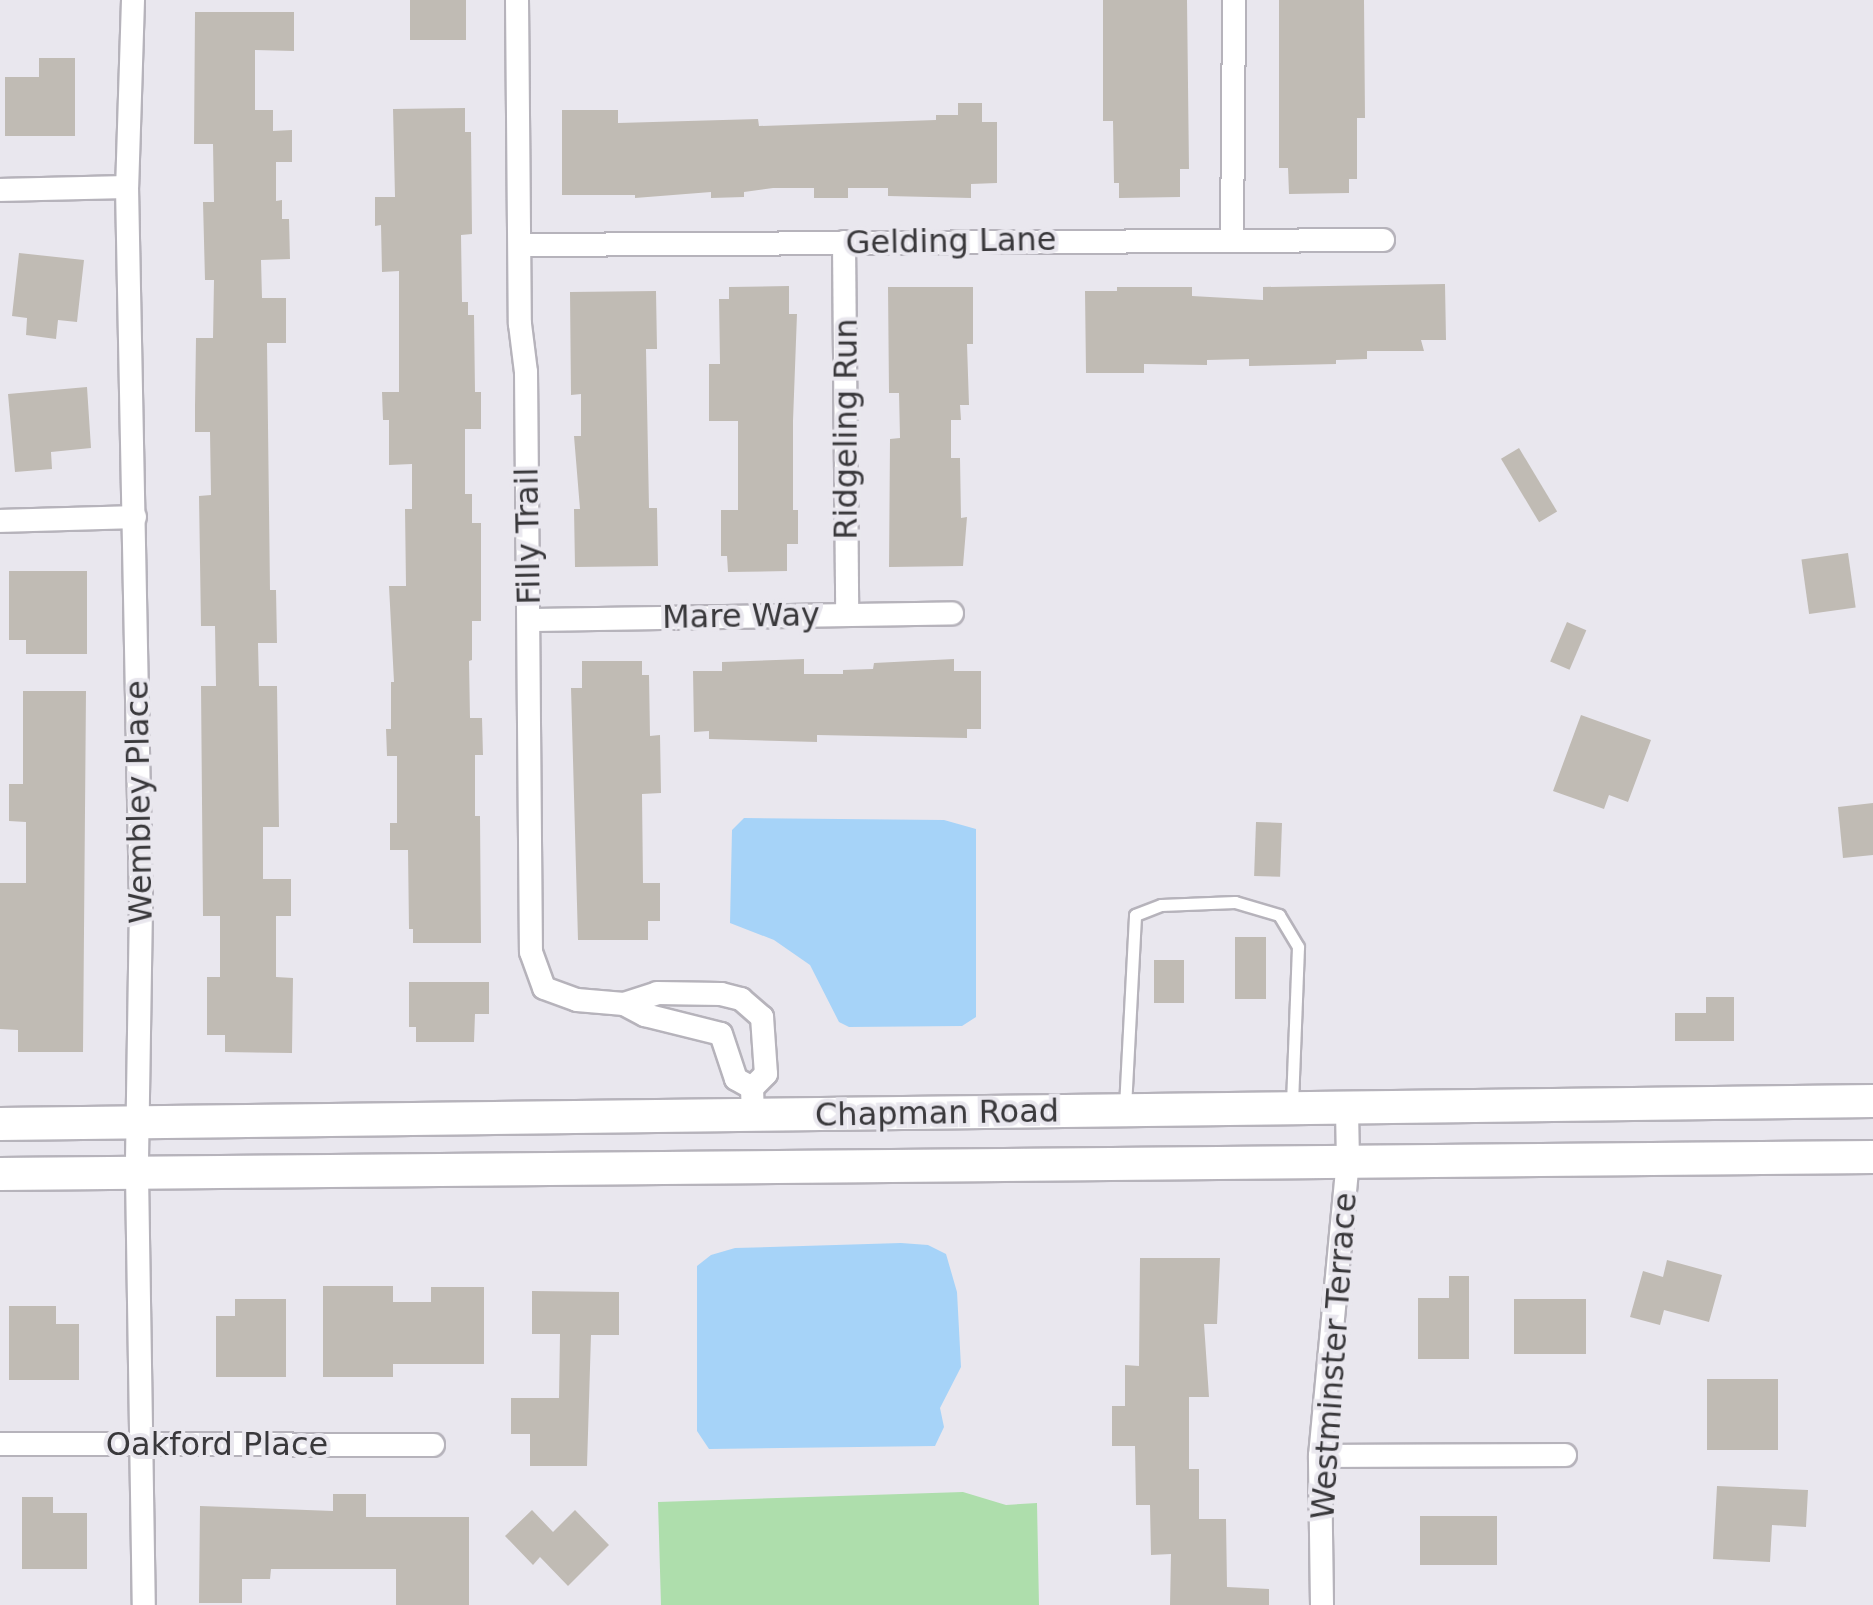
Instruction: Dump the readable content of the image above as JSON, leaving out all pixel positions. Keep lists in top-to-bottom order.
{
  "streets": {
    "street": [
      "Gelding Lane",
      "Ridgeling Run",
      "Filly Trail",
      "Mare Way",
      "Wembley Place",
      "Chapman Road",
      "Westminster Terrace",
      "Oakford Place"
    ]
  },
  "crossings": [
    ["Gelding Lane", "Ridgeling Run"],
    ["Gelding Lane", "Filly Trail"],
    ["Ridgeling Run", "Mare Way"],
    ["Filly Trail", "Mare Way"],
    ["Wembley Place", "Chapman Road"],
    ["Wembley Place", "Oakford Place"],
    ["Chapman Road", "Westminster Terrace"]
  ]
}
